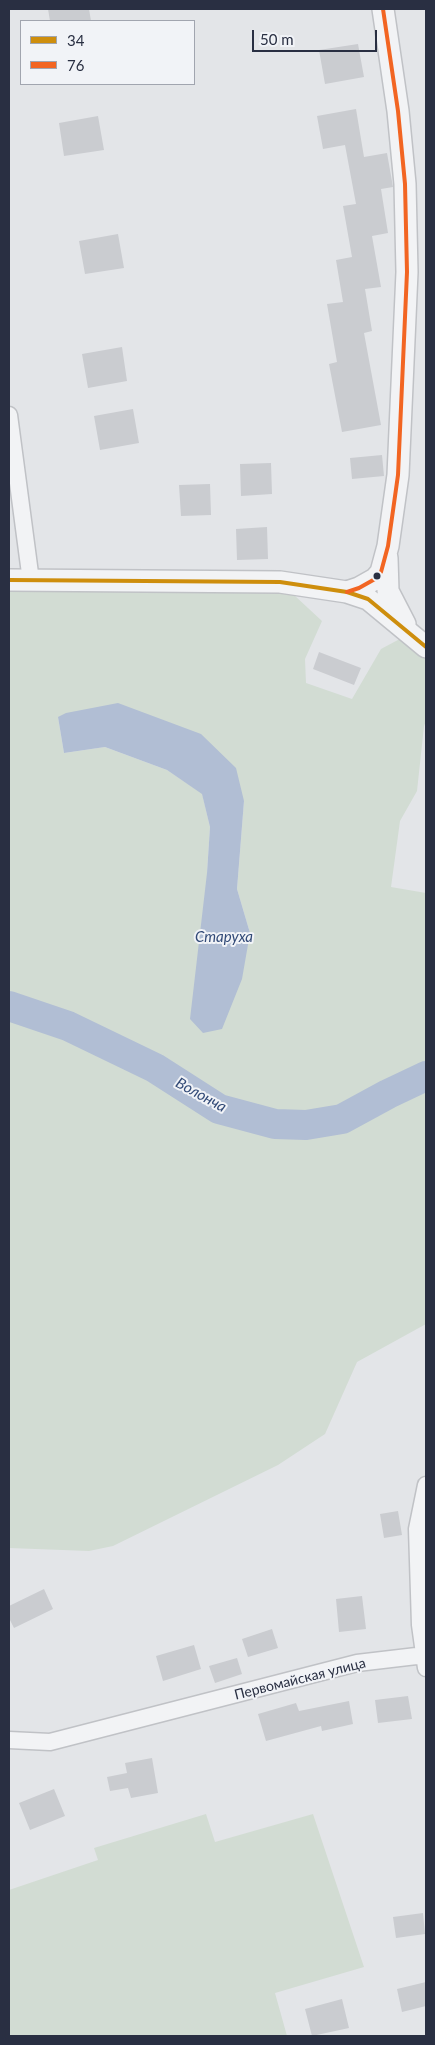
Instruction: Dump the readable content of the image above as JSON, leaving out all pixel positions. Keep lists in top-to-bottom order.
{
  "streets": {
    "street": ["Первомайская улица"]
  },
  "water": ["Старуха", "Волонча"],
  "lines": ["transit line 76", "transit line 34"],
  "legend": ["34", "76"],
  "scale_bar": "50 m"
}
